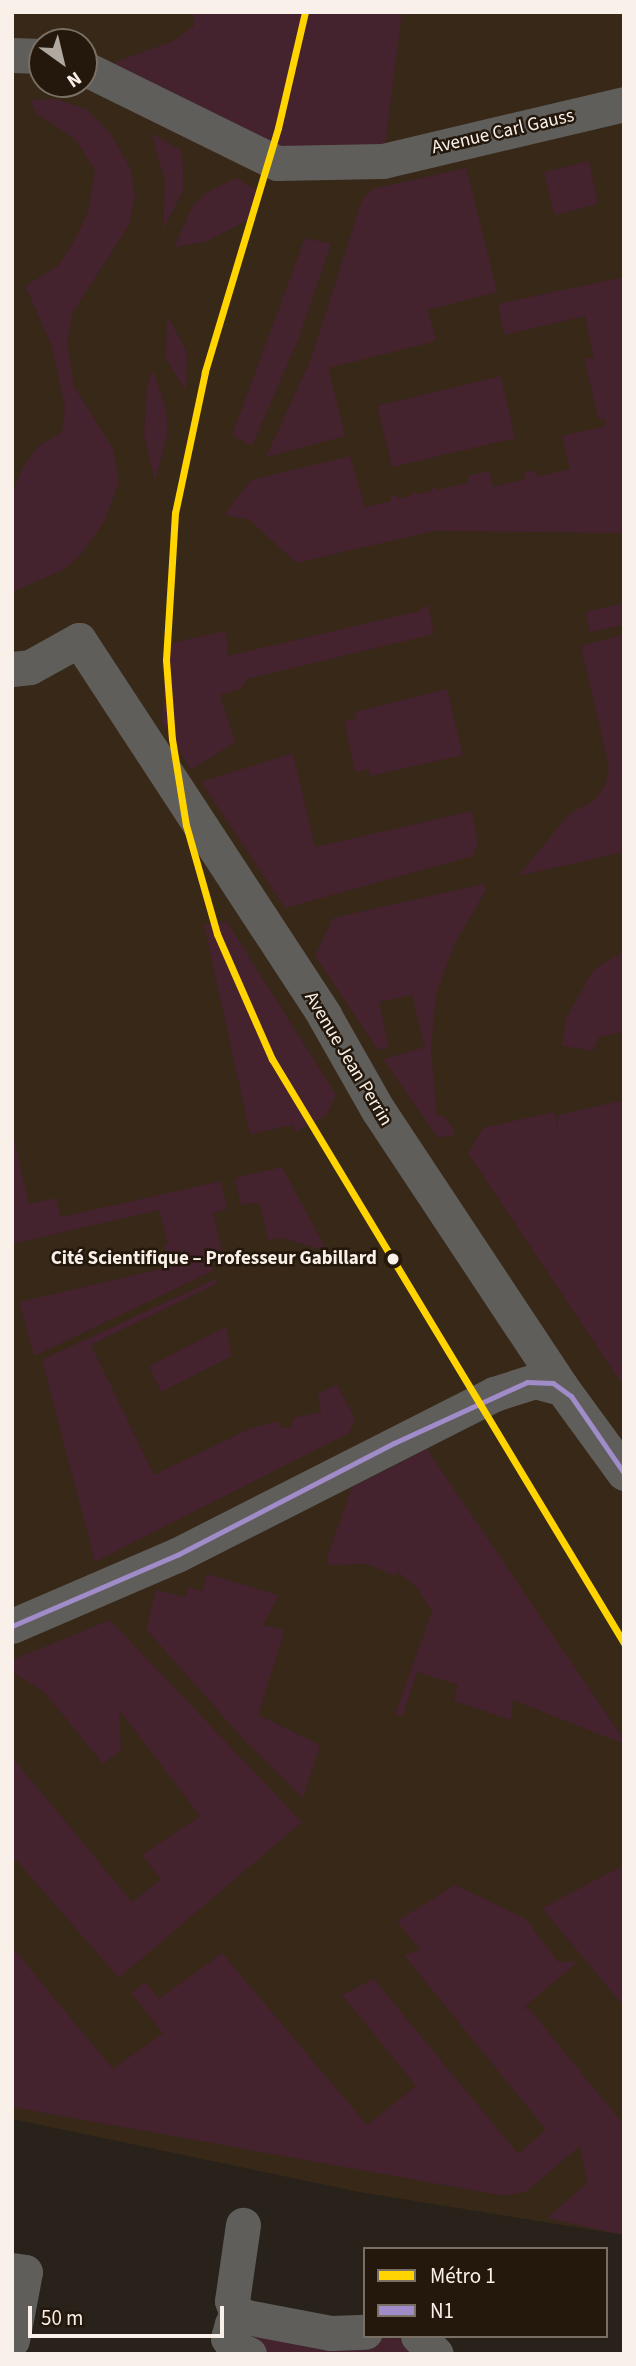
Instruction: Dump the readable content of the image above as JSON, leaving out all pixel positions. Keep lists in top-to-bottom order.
{
  "streets": {
    "street": ["Avenue Carl Gauss", "Avenue Jean Perrin"]
  },
  "places": ["Cité Scientifique – Professeur Gabillard"],
  "lines": ["metro line 1", "transit line N1"],
  "legend": ["Métro 1", "N1"],
  "scale_bar": "50 m",
  "north": "bottom right"
}
